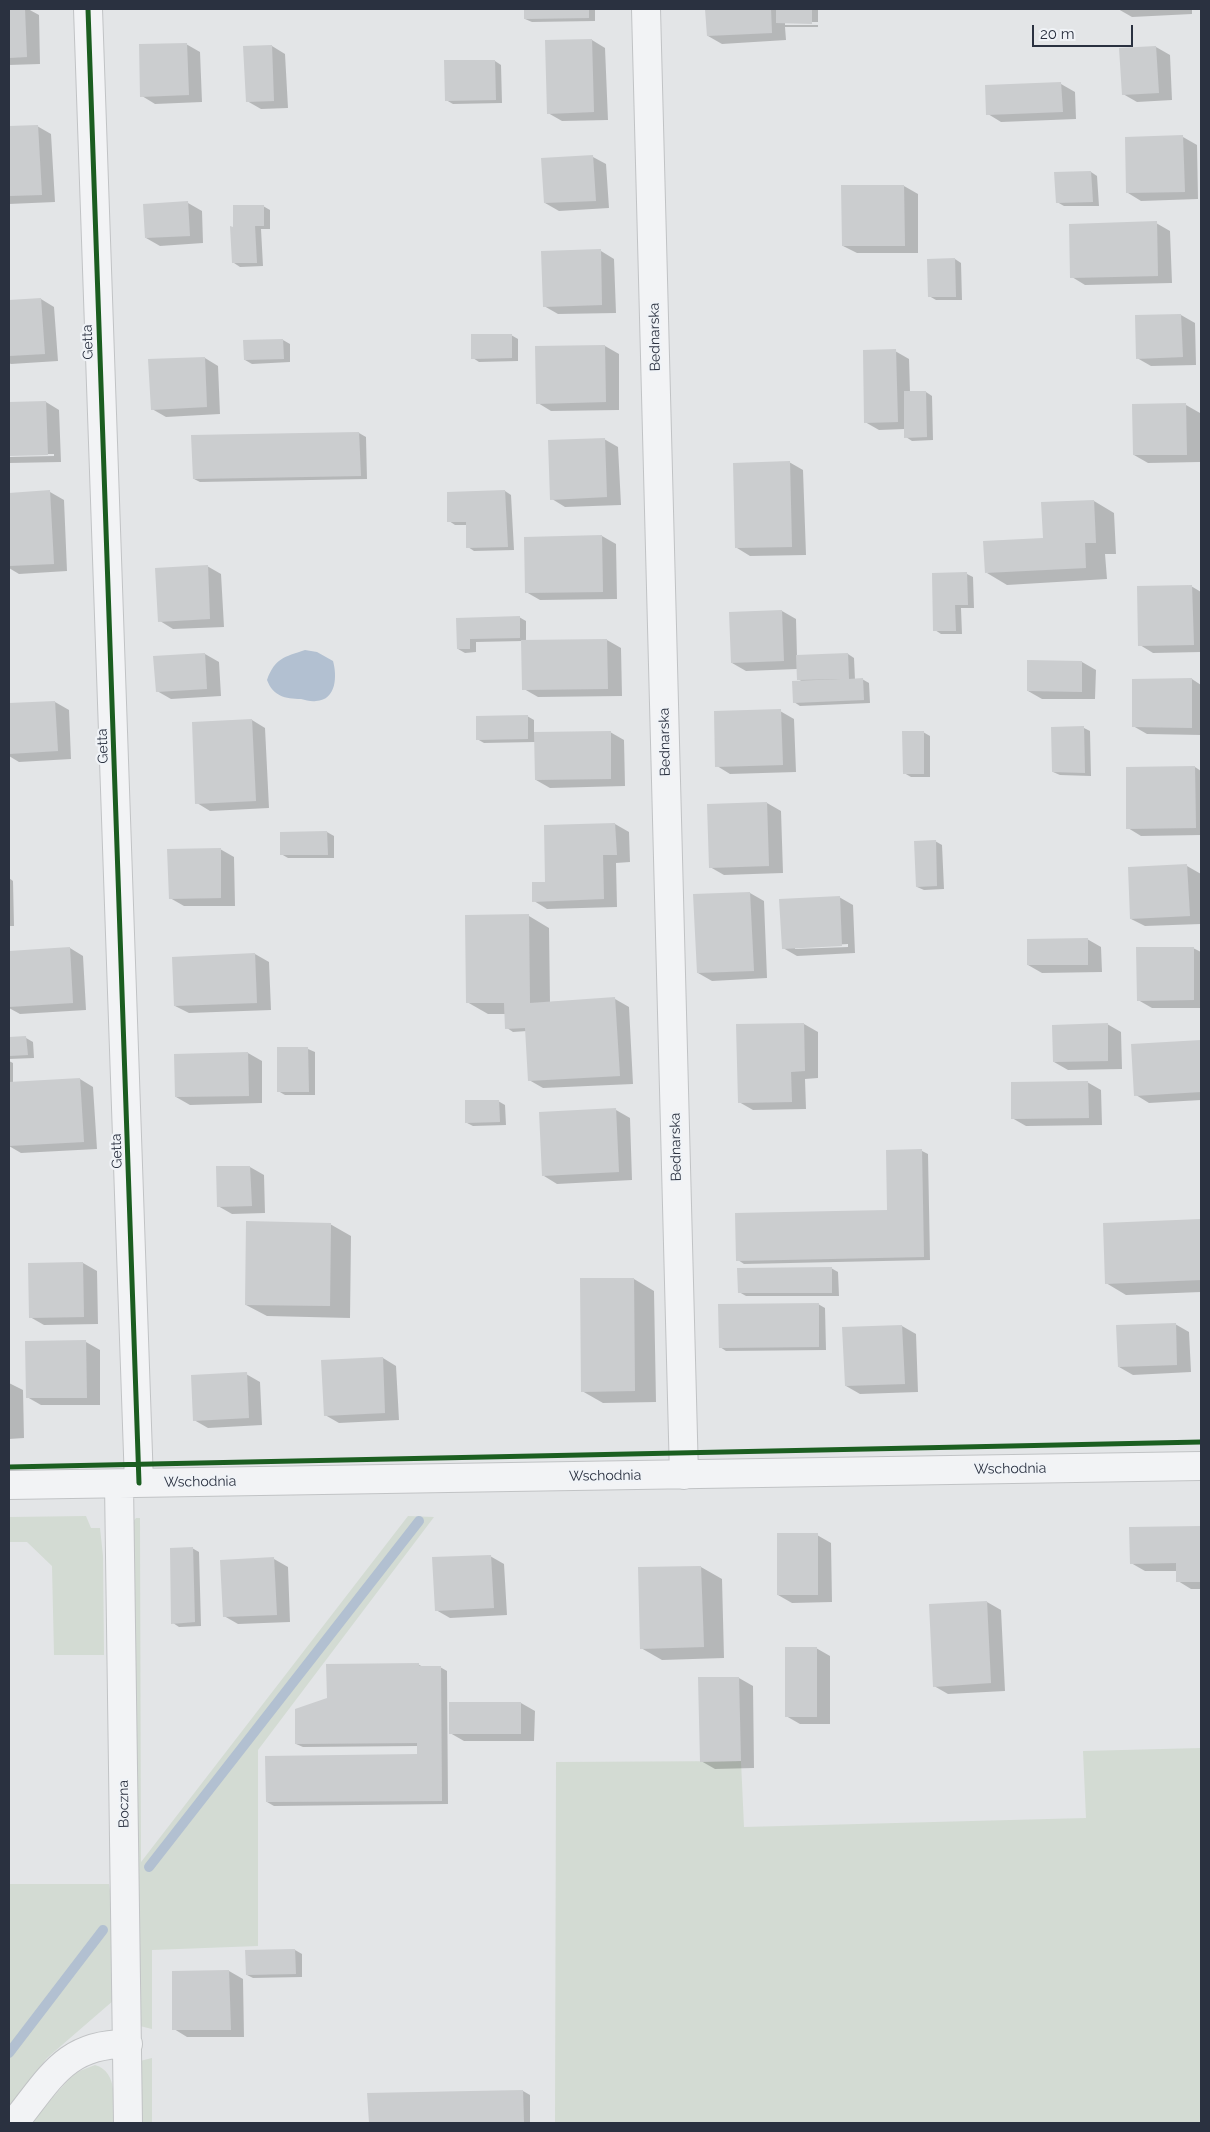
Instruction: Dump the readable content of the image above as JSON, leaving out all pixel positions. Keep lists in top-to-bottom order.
{
  "streets": {
    "street": [
      "Bednarska",
      "Getta",
      "Wschodnia",
      "Boczna"
    ]
  },
  "crossings": [
    ["Bednarska", "Wschodnia"],
    ["Getta", "Wschodnia"],
    ["Getta", "Boczna"],
    ["Wschodnia", "Boczna"]
  ],
  "scale_bar": "20 m"
}
